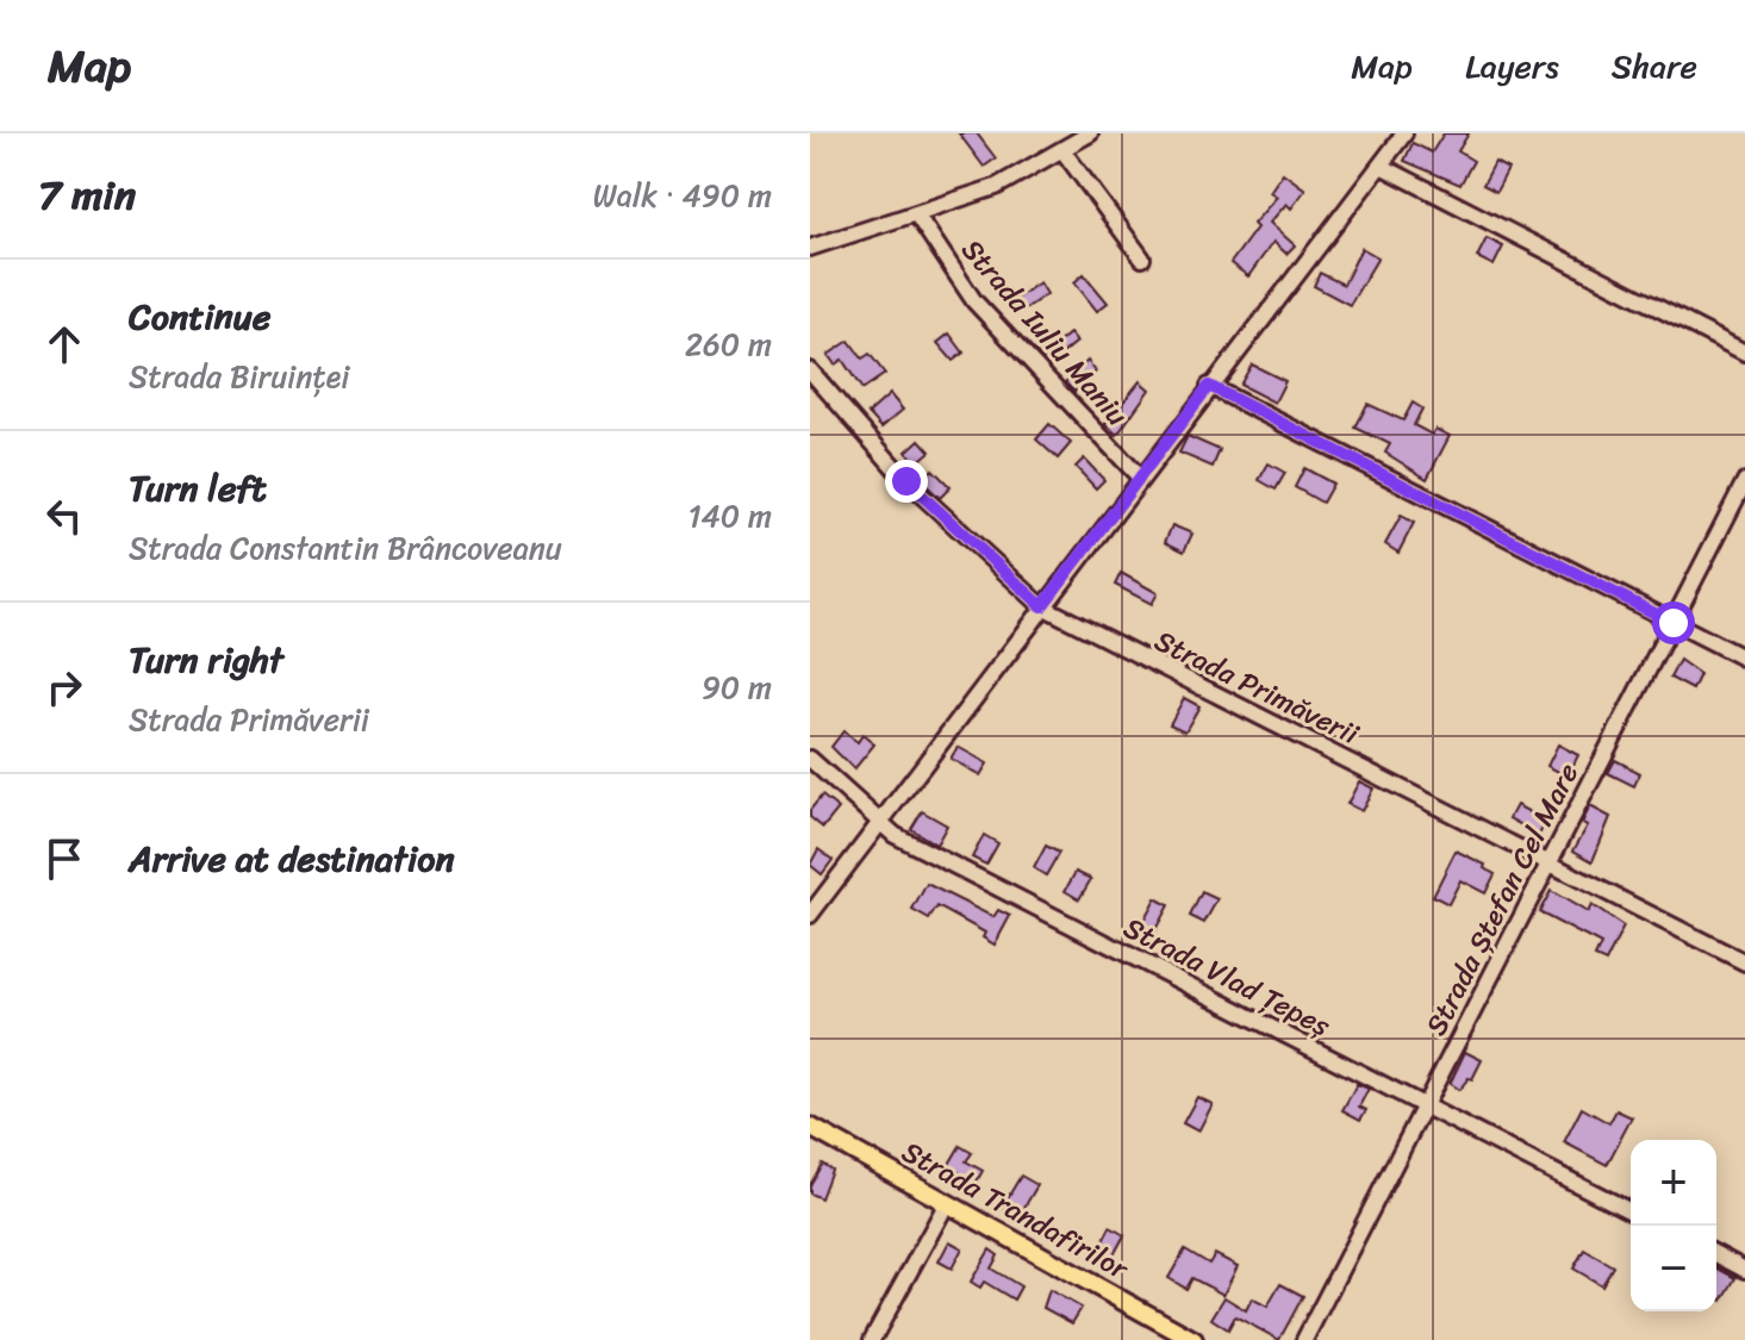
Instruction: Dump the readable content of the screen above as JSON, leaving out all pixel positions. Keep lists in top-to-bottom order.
{
  "streets": {
    "main road": ["Strada Trandafirilor"],
    "street": [
      "Strada Iuliu Maniu",
      "Strada Primăverii",
      "Strada Ștefan Cel Mare",
      "Strada Vlad Țepeș"
    ]
  },
  "crossings": [
    ["Strada Primăverii", "Strada Ștefan Cel Mare"],
    ["Strada Ștefan Cel Mare", "Strada Vlad Țepeș"]
  ],
  "page": {
    "header": "Map",
    "nav": ["Map", "Layers", "Share"],
    "heading": ["7 min", "Walk · 490 m"],
    "list": [
      ["Continue", "Strada Biruinței", "260 m"],
      ["Turn left", "Strada Constantin Brâncoveanu", "140 m"],
      ["Turn right", "Strada Primăverii", "90 m"],
      "Arrive at destination"
    ],
    "map_buttons": ["+", "−"]
  }
}
